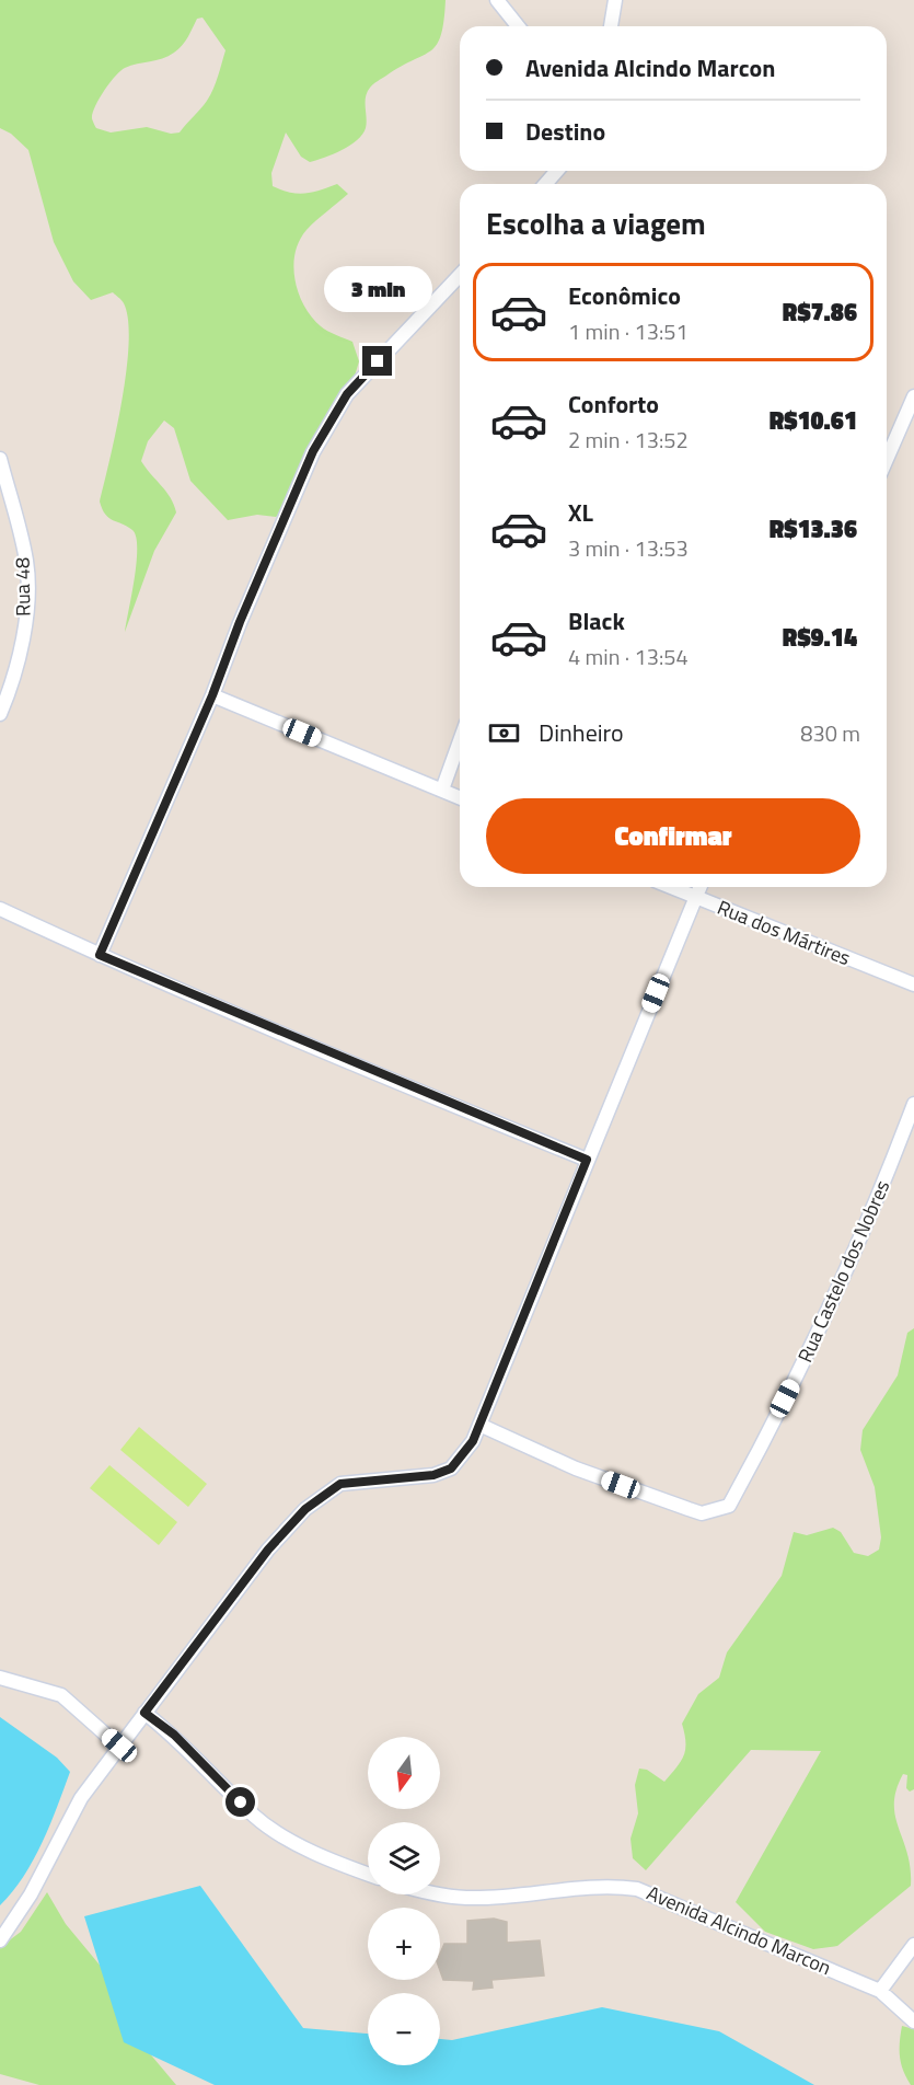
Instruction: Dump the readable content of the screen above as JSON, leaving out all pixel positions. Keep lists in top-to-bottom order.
{
  "streets": {
    "street": [
      "Rua 48",
      "Rua dos Mártires",
      "Rua Castelo dos Nobres",
      "Avenida Alcindo Marcon"
    ]
  },
  "north": "bottom",
  "page": {
    "banner": ["Avenida Alcindo Marcon", "Destino"],
    "heading": "Escolha a viagem",
    "list": [
      {
        "name": "Econômico",
        "note": "1 min · 13:51",
        "value": "R$7.86"
      },
      {
        "name": "Conforto",
        "note": "2 min · 13:52",
        "value": "R$10.61"
      },
      {
        "name": "XL",
        "note": "3 min · 13:53",
        "value": "R$13.36"
      },
      {
        "name": "Black",
        "note": "4 min · 13:54",
        "value": "R$9.14"
      }
    ],
    "bubble": "3 min",
    "pay": ["Dinheiro", "830 m"],
    "buttons": "Confirmar",
    "map_buttons": ["+", "−"]
  }
}
